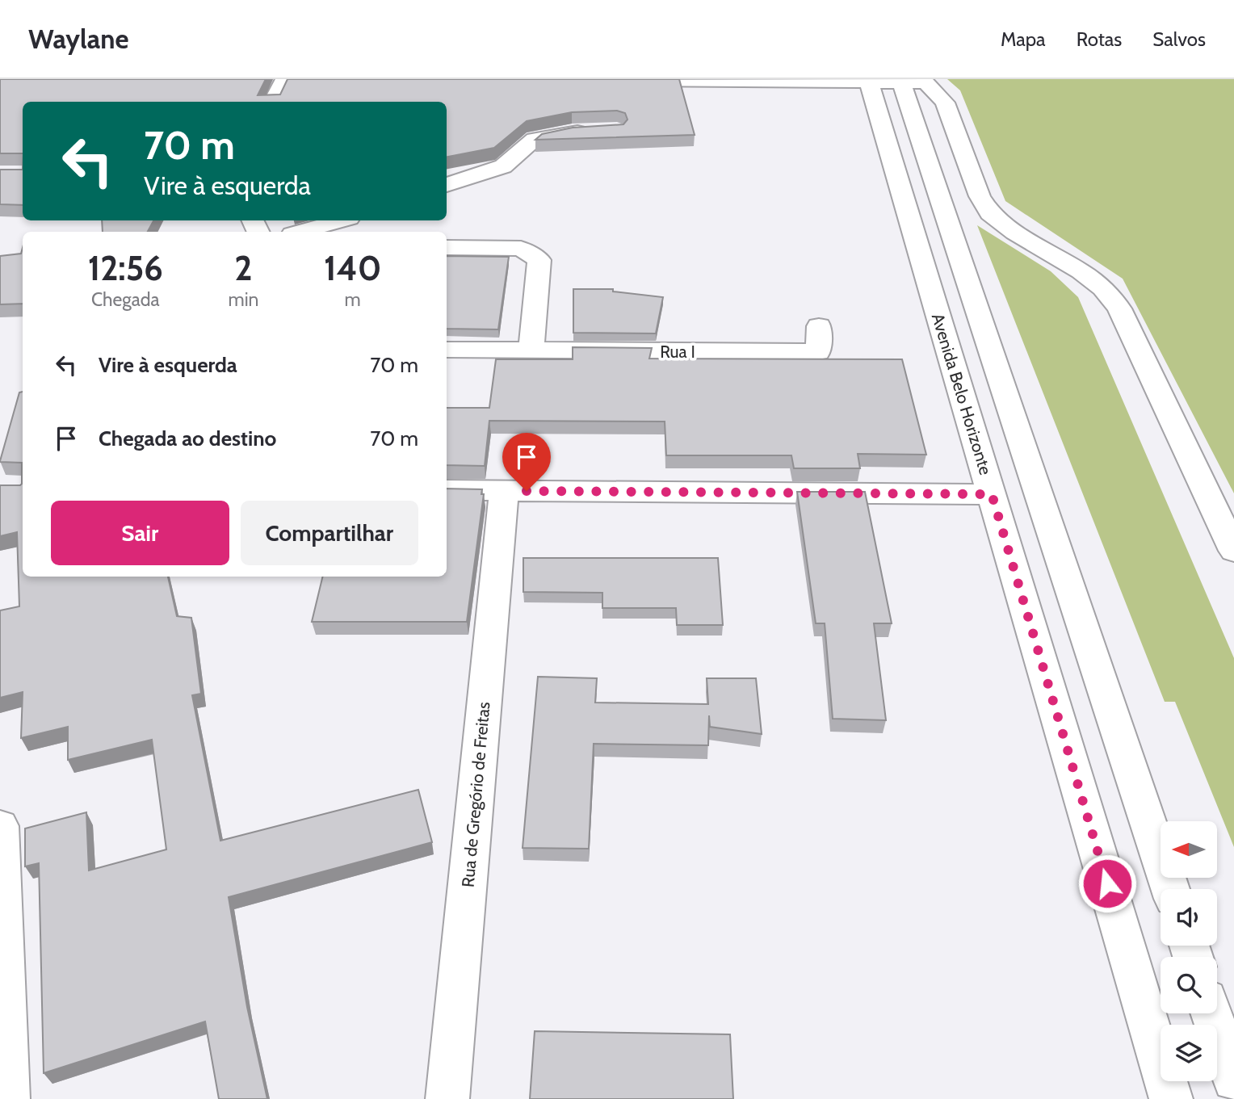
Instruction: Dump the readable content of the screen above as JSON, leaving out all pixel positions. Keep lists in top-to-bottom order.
{
  "streets": {
    "street": ["Rua I", "Avenida Belo Horizonte", "Rua de Gregório de Freitas"]
  },
  "north": "left",
  "page": {
    "header": "Waylane",
    "nav": ["Mapa", "Rotas", "Salvos"],
    "turn": ["70 m", "Vire à esquerda"],
    "eta": [
      "12:56",
      "Chegada",
      "2",
      "min",
      "140",
      "m"
    ],
    "list": [
      {
        "name": "Vire à esquerda",
        "value": "70 m"
      },
      {
        "name": "Chegada ao destino",
        "value": "70 m"
      }
    ],
    "buttons": ["Sair", "Compartilhar"]
  }
}
